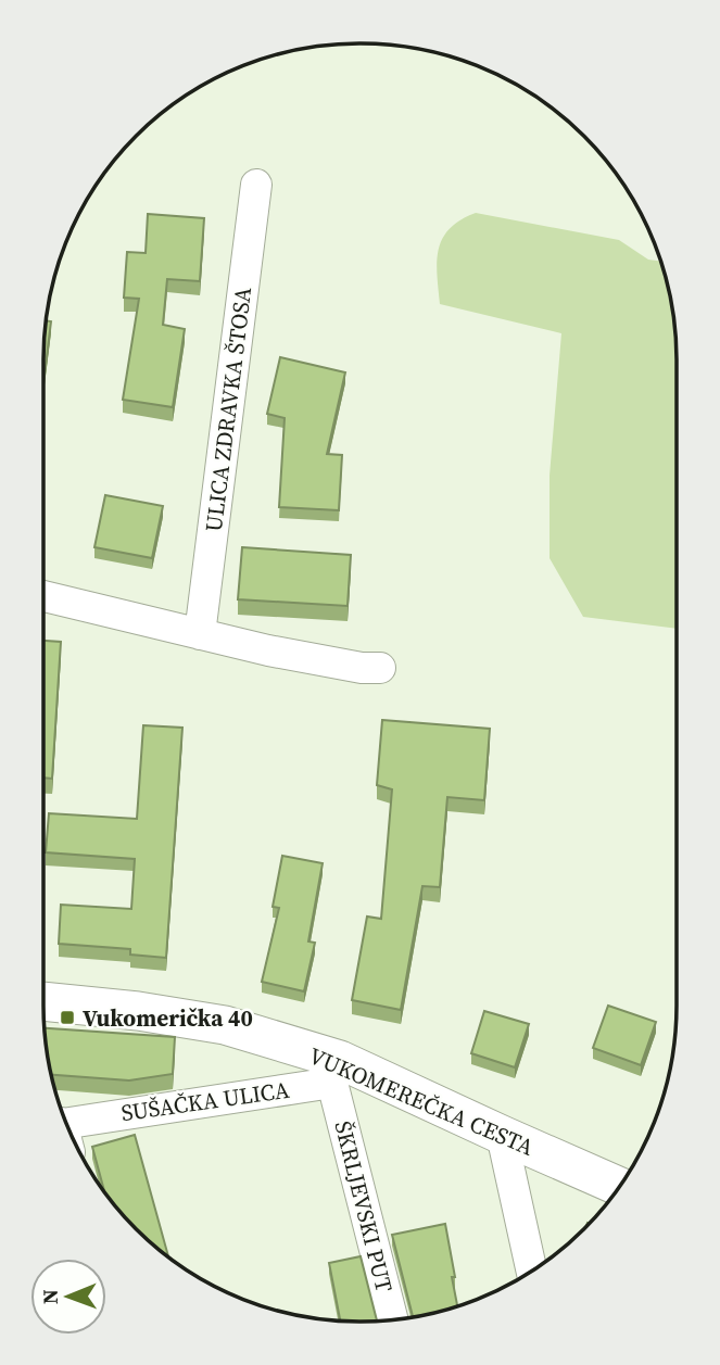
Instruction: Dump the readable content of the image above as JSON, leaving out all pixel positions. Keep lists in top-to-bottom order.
{
  "streets": {
    "street": [
      "ULICA ZDRAVKA ŠTOSA",
      "SUŠAČKA ULICA",
      "VUKOMEREČKA CESTA",
      "ŠKRLJEVSKI PUT"
    ]
  },
  "crossings": [
    ["SUŠAČKA ULICA", "VUKOMEREČKA CESTA"],
    ["SUŠAČKA ULICA", "ŠKRLJEVSKI PUT"],
    ["VUKOMEREČKA CESTA", "ŠKRLJEVSKI PUT"]
  ],
  "places": {
    "transit": ["Vukomerička 40"]
  },
  "north": "left"
}
